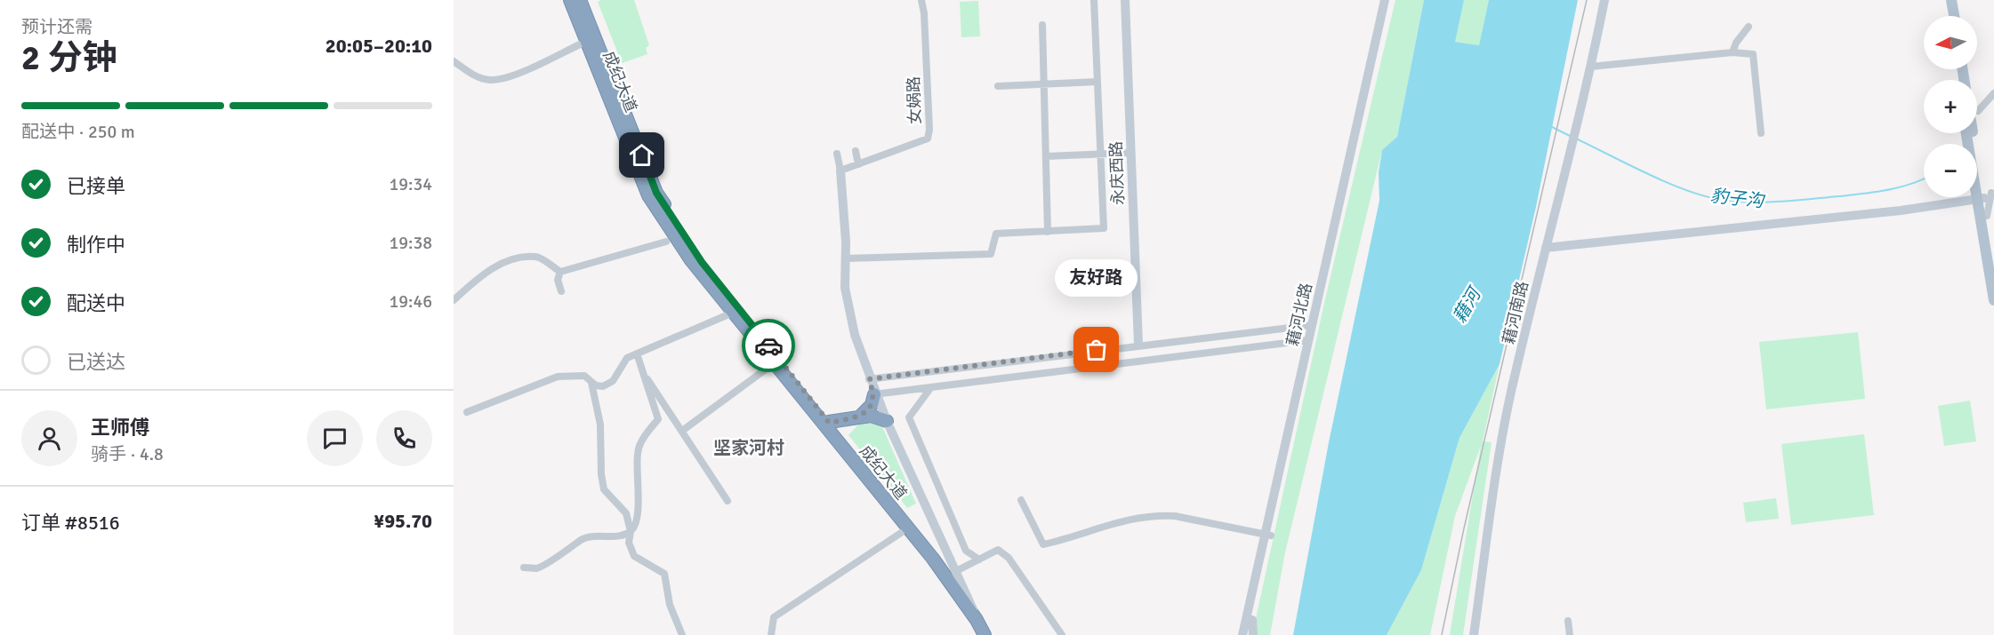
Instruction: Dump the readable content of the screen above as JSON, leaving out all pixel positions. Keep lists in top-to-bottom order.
{
  "streets": {
    "highway": ["成纪大道"],
    "main road": ["永庆西路", "藉河南路", "藉河北路"],
    "street": ["女娲路"]
  },
  "districts": ["坚家河村"],
  "water": ["豹子沟", "藉河"],
  "places": ["友好路"],
  "north": "left",
  "page": {
    "heading": ["2 分钟", "预计还需", "20:05–20:10"],
    "panel": [
      "王师傅",
      "骑手 · 4.8",
      "订单 #8516",
      "¥95.70"
    ],
    "map_buttons": ["+", "−"],
    "bar": "配送中 · 250 m",
    "list": [
      ["已接单", "19:34"],
      ["制作中", "19:38"],
      ["配送中", "19:46"],
      "已送达"
    ],
    "bubble": "友好路"
  }
}
